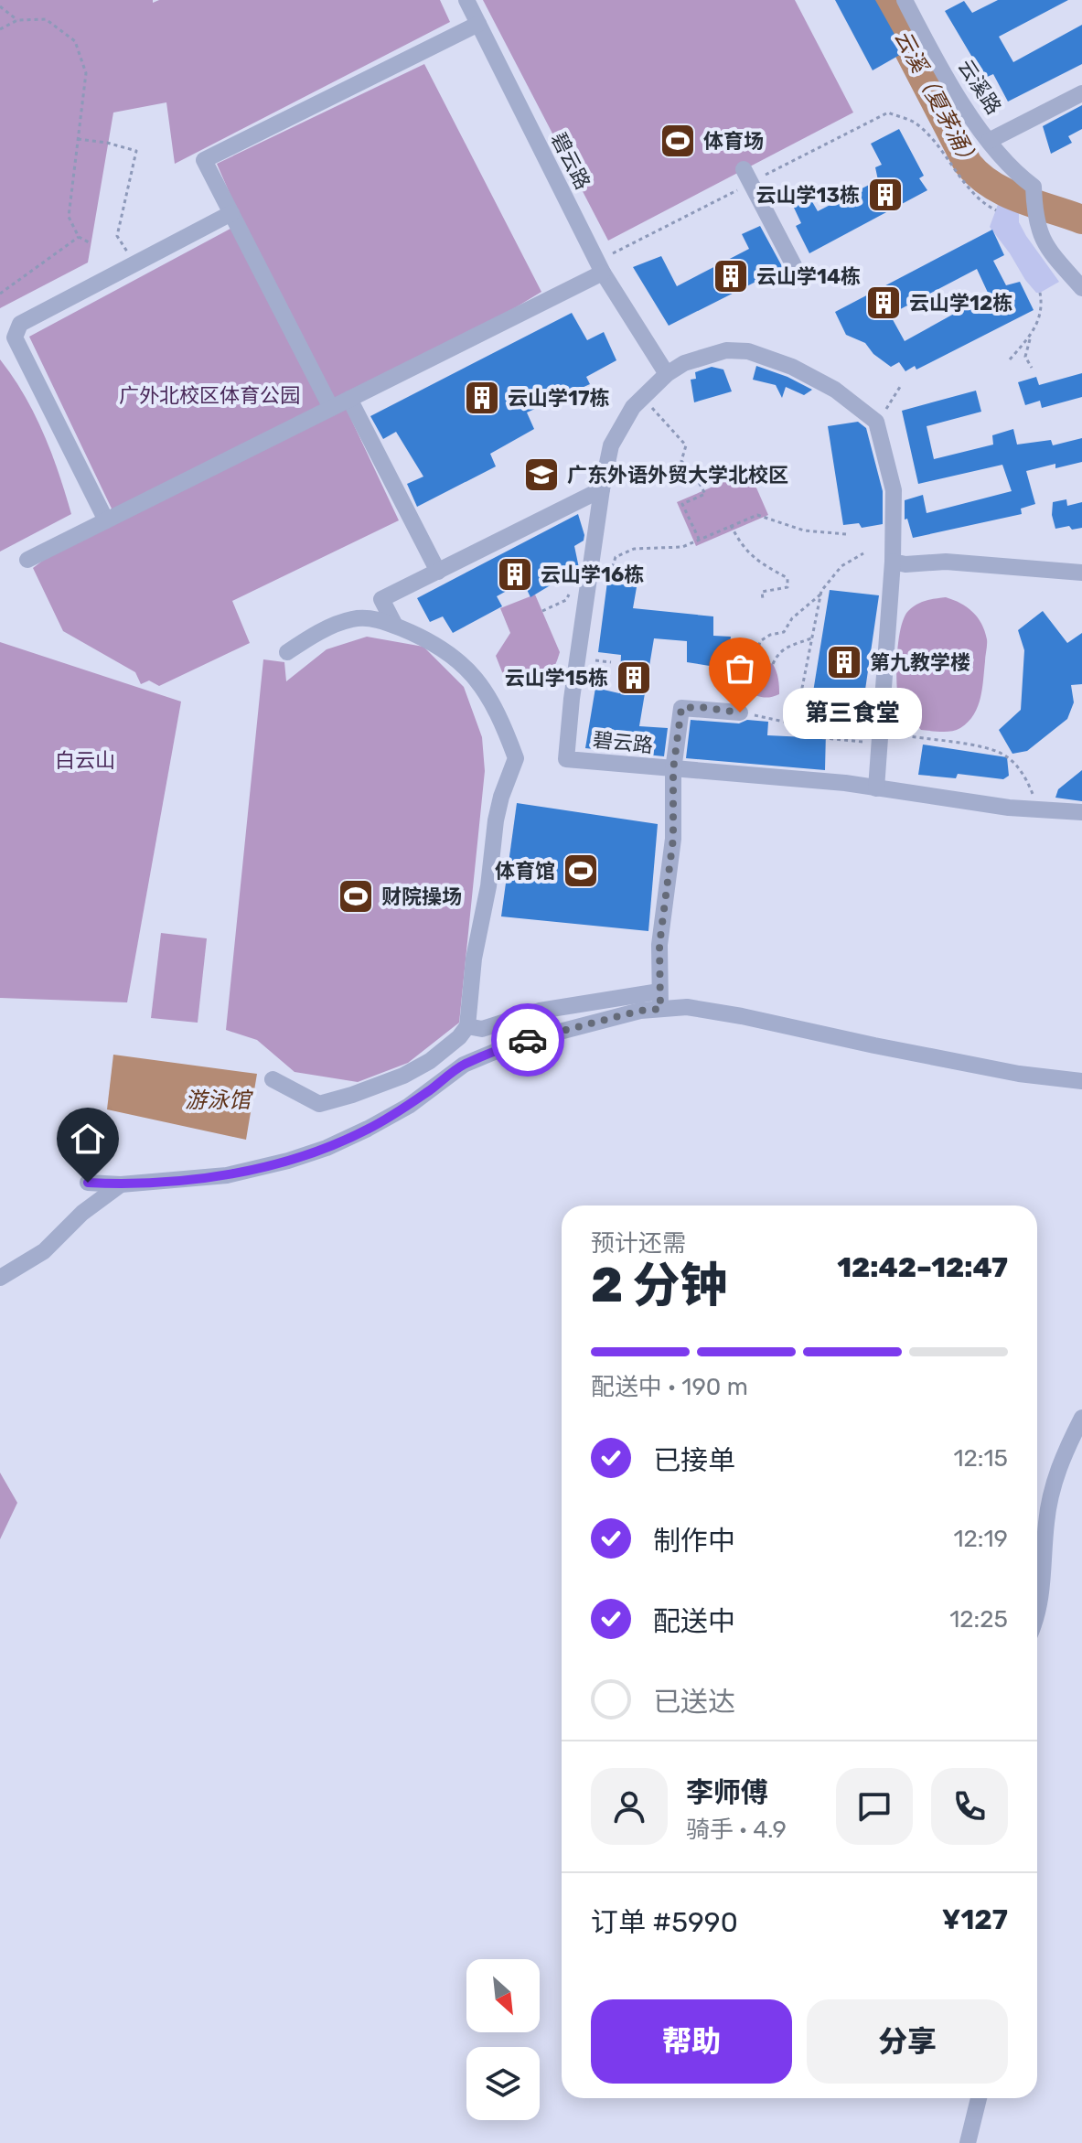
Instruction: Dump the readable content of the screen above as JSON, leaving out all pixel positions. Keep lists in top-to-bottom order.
{
  "streets": {
    "street": ["云溪路", "碧云路"]
  },
  "water": ["云溪（夏茅涌）", "游泳馆"],
  "parks": ["广外北校区体育公园", "白云山"],
  "places": {
    "sports": ["体育场", "体育馆", "财院操场"],
    "building": [
      "云山学13栋",
      "云山学14栋",
      "云山学12栋",
      "云山学17栋",
      "云山学16栋",
      "第九教学楼",
      "云山学15栋"
    ],
    "school or university": ["广东外语外贸大学北校区"],
    "other": ["第三食堂"]
  },
  "north": "bottom right",
  "page": {
    "bubble": "第三食堂",
    "heading": ["2 分钟", "预计还需", "12:42–12:47"],
    "panel": [
      "李师傅",
      "骑手 · 4.9",
      "订单 #5990",
      "¥127"
    ],
    "bar": "配送中 · 190 m",
    "list": [
      ["已接单", "12:15"],
      ["制作中", "12:19"],
      ["配送中", "12:25"],
      "已送达"
    ],
    "buttons": ["帮助", "分享"]
  }
}
